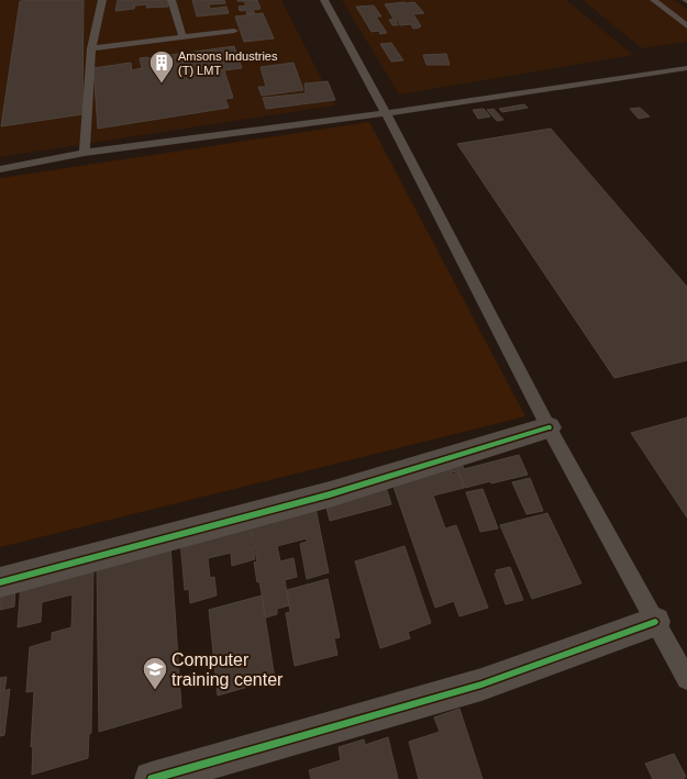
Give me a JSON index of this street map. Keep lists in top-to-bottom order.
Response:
{
  "places": {
    "building": ["Amsons Industries (T) LMT"],
    "school or university": ["Computer training center"]
  }
}
